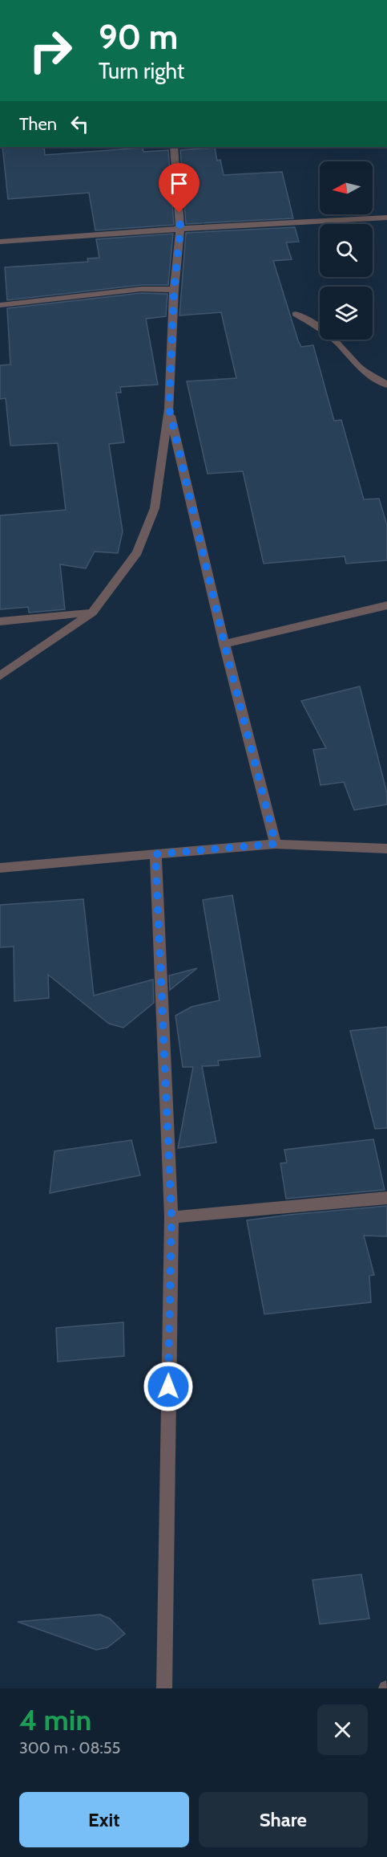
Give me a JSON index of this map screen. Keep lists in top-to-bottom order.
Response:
{
  "north": "left",
  "page": {
    "turn": ["90 m", "Turn right"],
    "then": "Then",
    "heading": ["4 min", "300 m · 08:55"],
    "buttons": ["Exit", "Share"]
  }
}
